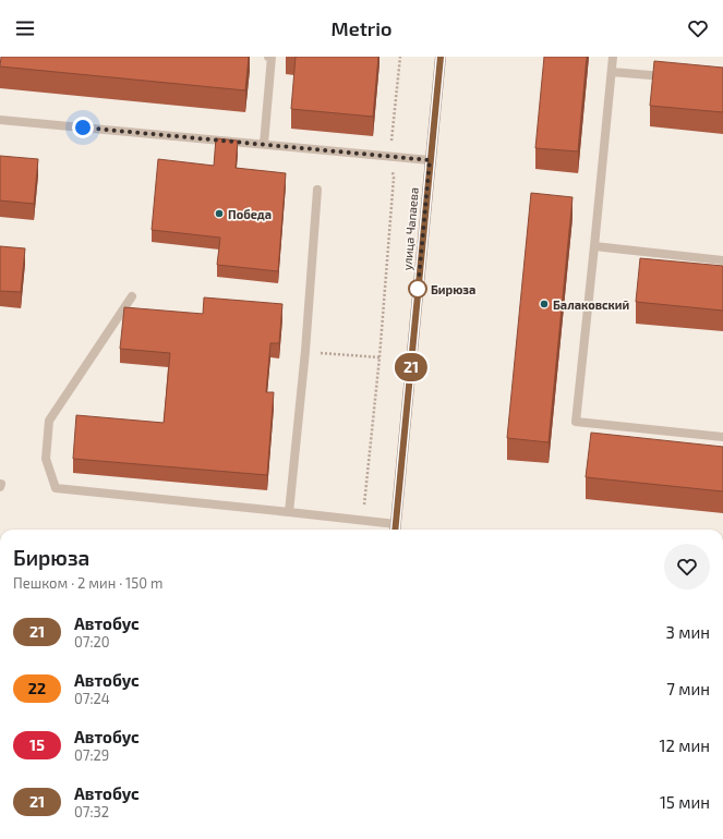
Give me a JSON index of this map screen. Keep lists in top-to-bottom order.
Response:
{
  "streets": {
    "main road": ["улица Чапаева"]
  },
  "places": ["Победа", "Бирюза", "Балаковский"],
  "lines": ["bus line 21"],
  "page": {
    "header": "Metrio",
    "on_map": "21",
    "heading": ["Бирюза", "Пешком · 2 мин · 150 m"],
    "list": [
      {
        "mark": "21",
        "name": "Автобус",
        "note": "07:20",
        "value": "3 мин"
      },
      {
        "mark": "22",
        "name": "Автобус",
        "note": "07:24",
        "value": "7 мин"
      },
      {
        "mark": "15",
        "name": "Автобус",
        "note": "07:29",
        "value": "12 мин"
      },
      {
        "mark": "21",
        "name": "Автобус",
        "note": "07:32",
        "value": "15 мин"
      }
    ]
  }
}
